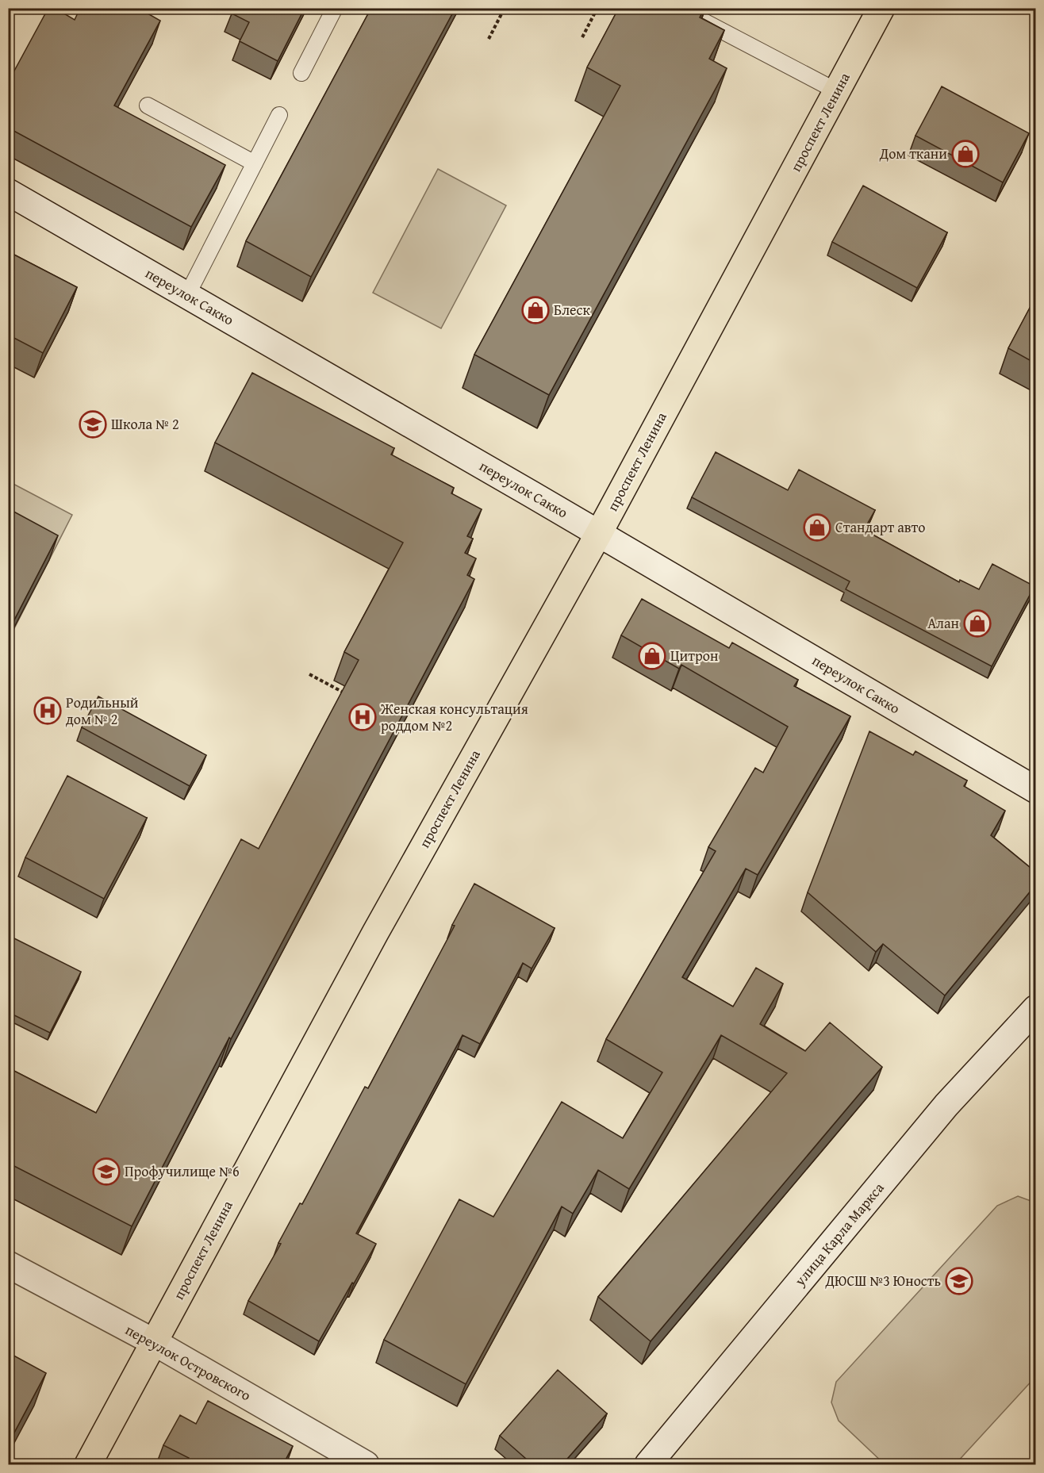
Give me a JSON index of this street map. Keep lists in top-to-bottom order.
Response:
{
  "streets": {
    "main road": ["проспект Ленина"],
    "street": ["переулок Сакко", "улица Карла Маркса", "переулок Островского"]
  },
  "crossings": [
    ["проспект Ленина", "переулок Сакко"],
    ["проспект Ленина", "переулок Островского"]
  ],
  "places": {
    "shop": [
      "Дом ткани",
      "Блеск",
      "Стандарт авто",
      "Алан",
      "Цитрон"
    ],
    "school or university": ["Школа № 2", "Профучилище №6", "ДЮСШ №3 Юность"],
    "hospital": ["Родильный дом № 2", "Женская консультация роддом №2"]
  }
}
